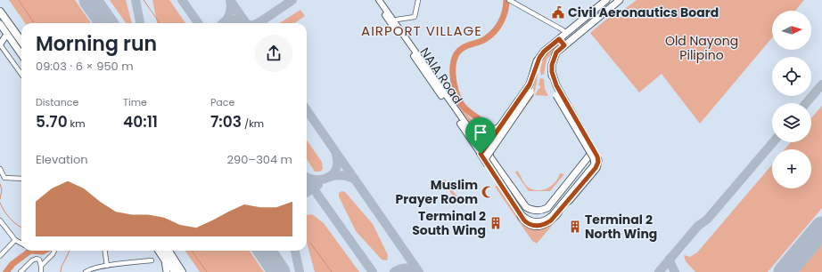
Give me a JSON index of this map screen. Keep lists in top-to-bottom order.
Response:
{
  "streets": {
    "main road": ["NAIA Road"]
  },
  "districts": ["AIRPORT VILLAGE"],
  "parks": ["Old Nayong Pilipino"],
  "places": {
    "public building": ["Civil Aeronautics Board"],
    "mosque": ["Muslim Prayer Room"],
    "building": ["Terminal 2 South Wing", "Terminal 2 North Wing"]
  },
  "north": "right",
  "page": {
    "map_buttons": "+",
    "heading": ["Morning run", "09:03 · 6 × 950 m"],
    "stats": [
      ["Distance", "5.70 km"],
      ["Time", "40:11"],
      ["Pace", "7:03 /km"]
    ],
    "chart": ["Elevation", "290–304 m"]
  }
}
